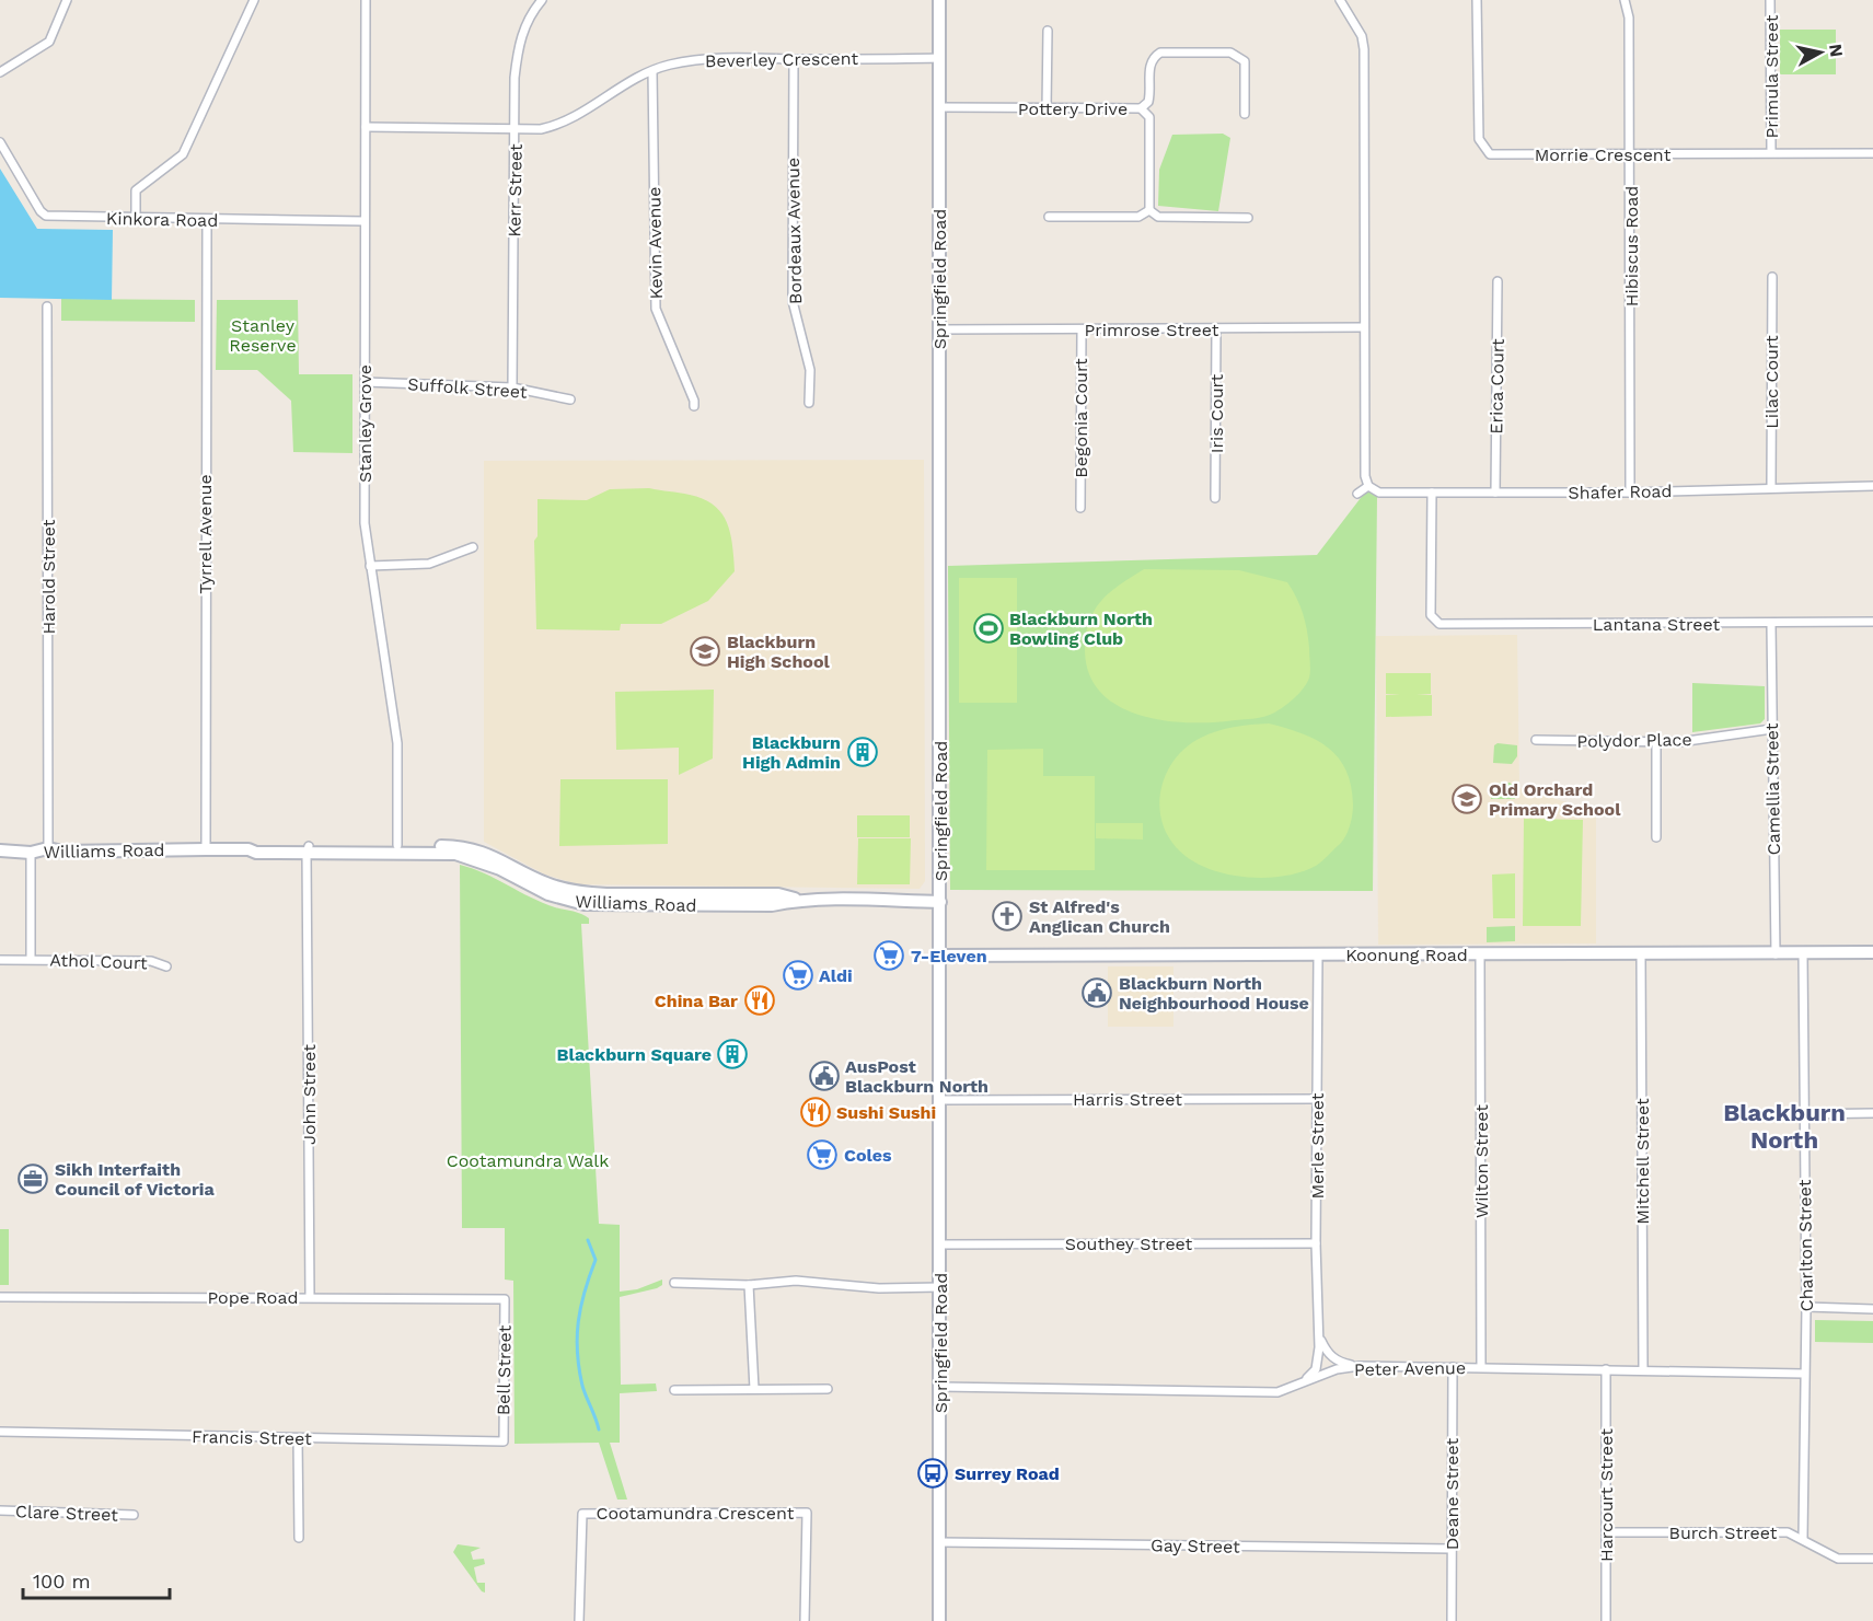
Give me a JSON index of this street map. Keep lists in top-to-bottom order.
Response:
{
  "streets": {
    "main road": ["Springfield Road", "Williams Road", "Koonung Road"],
    "street": [
      "Beverley Crescent",
      "Primula Street",
      "Pottery Drive",
      "Morrie Crescent",
      "Kerr Street",
      "Kinkora Road",
      "Bordeaux Avenue",
      "Kevin Avenue",
      "Hibiscus Road",
      "Primrose Street",
      "Lilac Court",
      "Erica Court",
      "Suffolk Street",
      "Iris Court",
      "Begonia Court",
      "Stanley Grove",
      "Shafer Road",
      "Tyrrell Avenue",
      "Harold Street",
      "Lantana Street",
      "Polydor Place",
      "Camellia Street",
      "Athol Court",
      "John Street",
      "Harris Street",
      "Merle Street",
      "Wilton Street",
      "Mitchell Street",
      "Southey Street",
      "Charlton Street",
      "Pope Road",
      "Peter Avenue",
      "Bell Street",
      "Francis Street",
      "Deane Street",
      "Harcourt Street",
      "Clare Street",
      "Cootamundra Crescent",
      "Burch Street",
      "Gay Street"
    ]
  },
  "crossings": [
    ["Beverley Crescent", "Kerr Street"],
    ["Beverley Crescent", "Bordeaux Avenue"],
    ["Beverley Crescent", "Kevin Avenue"],
    ["Beverley Crescent", "Springfield Road"],
    ["Beverley Crescent", "Stanley Grove"],
    ["Primula Street", "Morrie Crescent"],
    ["Pottery Drive", "Springfield Road"],
    ["Morrie Crescent", "Hibiscus Road"],
    ["Kerr Street", "Suffolk Street"],
    ["Kinkora Road", "Stanley Grove"],
    ["Kinkora Road", "Tyrrell Avenue"],
    ["Hibiscus Road", "Shafer Road"],
    ["Springfield Road", "Primrose Street"],
    ["Springfield Road", "Williams Road"],
    ["Springfield Road", "Koonung Road"],
    ["Springfield Road", "Harris Street"],
    ["Springfield Road", "Southey Street"],
    ["Springfield Road", "Peter Avenue"],
    ["Springfield Road", "Gay Street"],
    ["Primrose Street", "Iris Court"],
    ["Primrose Street", "Begonia Court"],
    ["Lilac Court", "Shafer Road"],
    ["Erica Court", "Shafer Road"],
    ["Suffolk Street", "Stanley Grove"],
    ["Stanley Grove", "Williams Road"],
    ["Shafer Road", "Lantana Street"],
    ["Tyrrell Avenue", "Williams Road"],
    ["Harold Street", "Williams Road"],
    ["Lantana Street", "Camellia Street"],
    ["Polydor Place", "Camellia Street"],
    ["Camellia Street", "Koonung Road"],
    ["Williams Road", "Athol Court"],
    ["Williams Road", "John Street"],
    ["Koonung Road", "Merle Street"],
    ["Koonung Road", "Wilton Street"],
    ["Koonung Road", "Mitchell Street"],
    ["Koonung Road", "Charlton Street"],
    ["John Street", "Pope Road"],
    ["Harris Street", "Merle Street"],
    ["Merle Street", "Southey Street"],
    ["Merle Street", "Peter Avenue"],
    ["Wilton Street", "Peter Avenue"],
    ["Mitchell Street", "Peter Avenue"],
    ["Charlton Street", "Peter Avenue"],
    ["Charlton Street", "Burch Street"],
    ["Pope Road", "Bell Street"],
    ["Peter Avenue", "Deane Street"],
    ["Peter Avenue", "Harcourt Street"],
    ["Bell Street", "Francis Street"],
    ["Deane Street", "Gay Street"],
    ["Harcourt Street", "Burch Street"]
  ],
  "districts": ["Blackburn North"],
  "parks": ["Stanley Reserve", "Cootamundra Walk"],
  "places": {
    "sports": ["Blackburn North Bowling Club"],
    "school or university": ["Blackburn High School", "Old Orchard Primary School"],
    "building": ["Blackburn High Admin", "Blackburn Square"],
    "church": ["St Alfred's Anglican Church"],
    "supermarket": ["7-Eleven", "Aldi", "Coles"],
    "public building": ["Blackburn North Neighbourhood House", "AusPost Blackburn North"],
    "restaurant": ["China Bar", "Sushi Sushi"],
    "office": ["Sikh Interfaith Council of Victoria"],
    "bus stop": ["Surrey Road"]
  },
  "scale_bar": "100 m",
  "north": "right"
}
